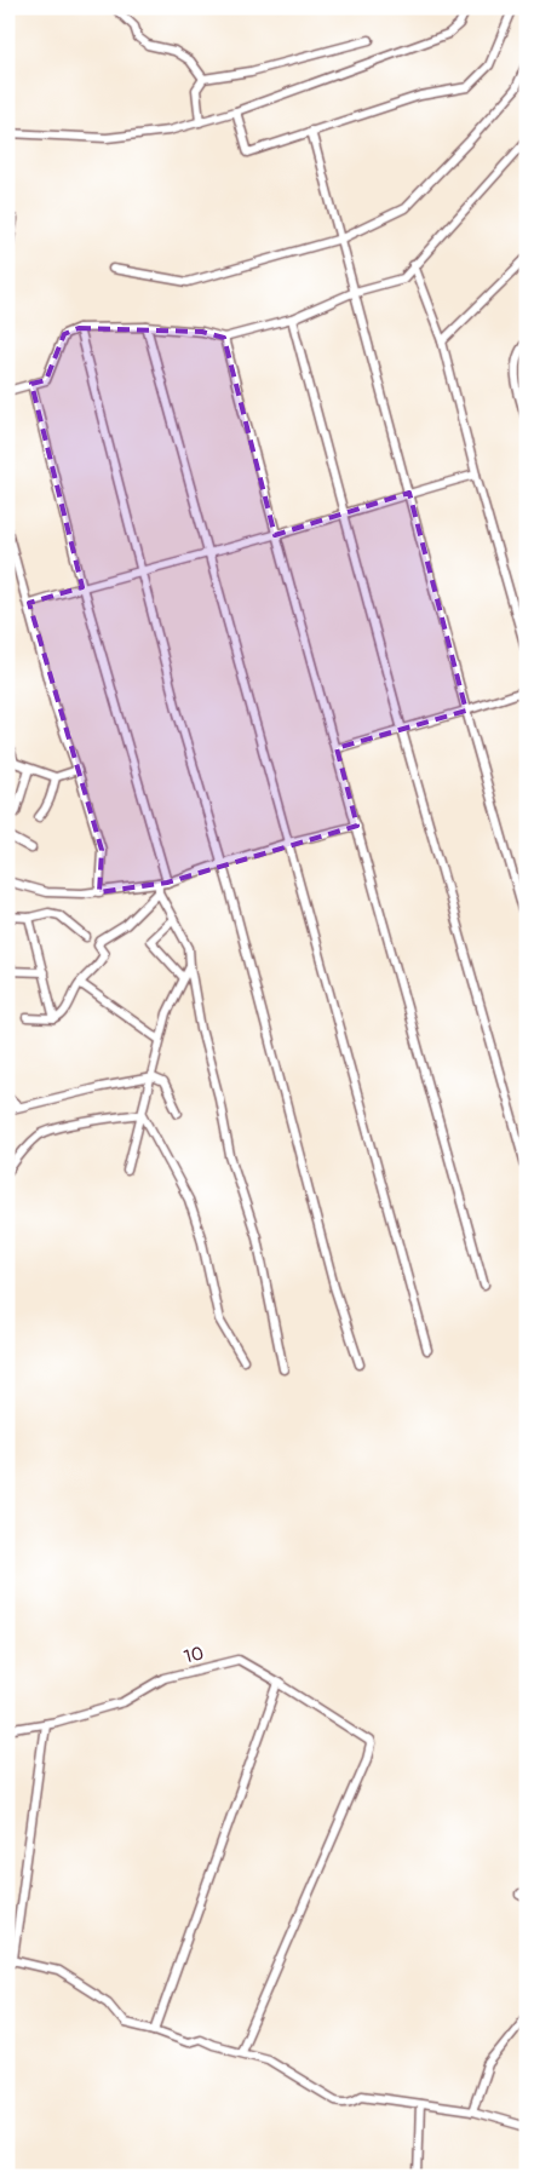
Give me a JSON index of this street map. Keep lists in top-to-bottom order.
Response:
{
  "streets": {
    "street": ["10"]
  }
}
